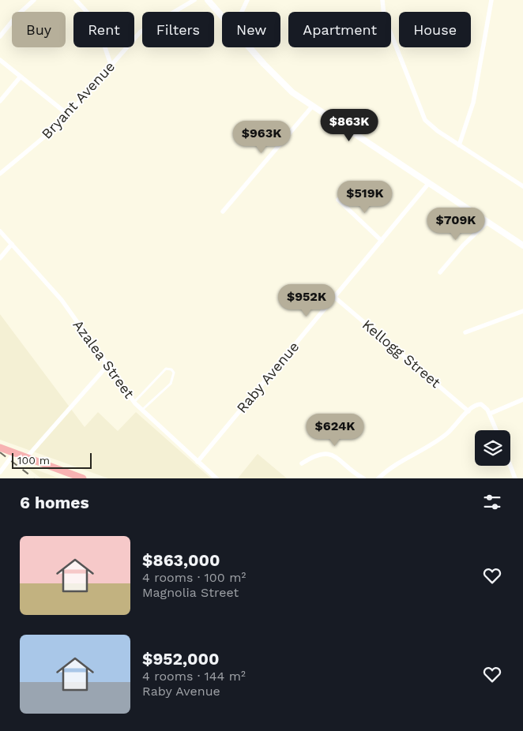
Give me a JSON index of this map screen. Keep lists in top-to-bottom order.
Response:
{
  "streets": {
    "street": [
      "Bryant Avenue",
      "Kellogg Street",
      "Azalea Street",
      "Raby Avenue"
    ]
  },
  "crossings": [
    ["Kellogg Street", "Raby Avenue"],
    ["Azalea Street", "Raby Avenue"]
  ],
  "scale_bar": "100 m",
  "page": {
    "chip": [
      "Buy",
      "Rent",
      "Filters",
      "New",
      "Apartment",
      "House"
    ],
    "price": [
      "$863K",
      "$963K",
      "$519K",
      "$709K",
      "$952K",
      "$624K"
    ],
    "scale": "100 m",
    "heading": "6 homes",
    "list": [
      {
        "name": "$863,000",
        "note": "4 rooms · 100 m² · Magnolia Street"
      },
      {
        "name": "$952,000",
        "note": "4 rooms · 144 m² · Raby Avenue"
      }
    ]
  }
}
